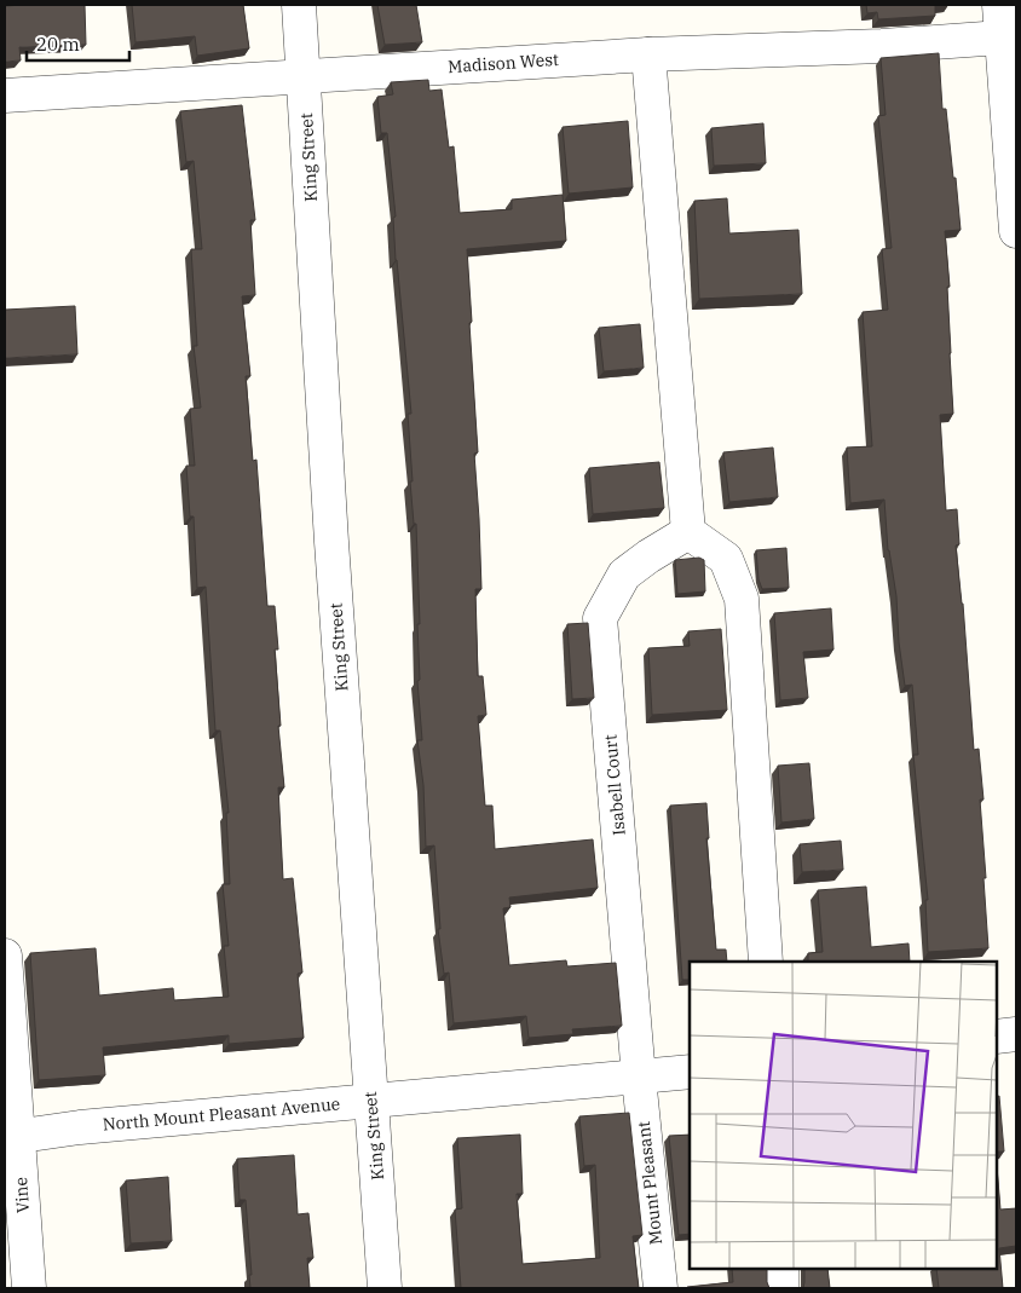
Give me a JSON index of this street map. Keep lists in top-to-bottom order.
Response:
{
  "streets": {
    "street": [
      "Madison West",
      "King Street",
      "Isabell Court",
      "North Mount Pleasant Avenue",
      "Mount Pleasant",
      "Vine"
    ]
  },
  "crossings": [
    ["Madison West", "King Street"],
    ["King Street", "North Mount Pleasant Avenue"],
    ["Isabell Court", "North Mount Pleasant Avenue"],
    ["Isabell Court", "Mount Pleasant"],
    ["North Mount Pleasant Avenue", "Mount Pleasant"],
    ["North Mount Pleasant Avenue", "Vine"]
  ],
  "scale_bar": "20 m"
}
